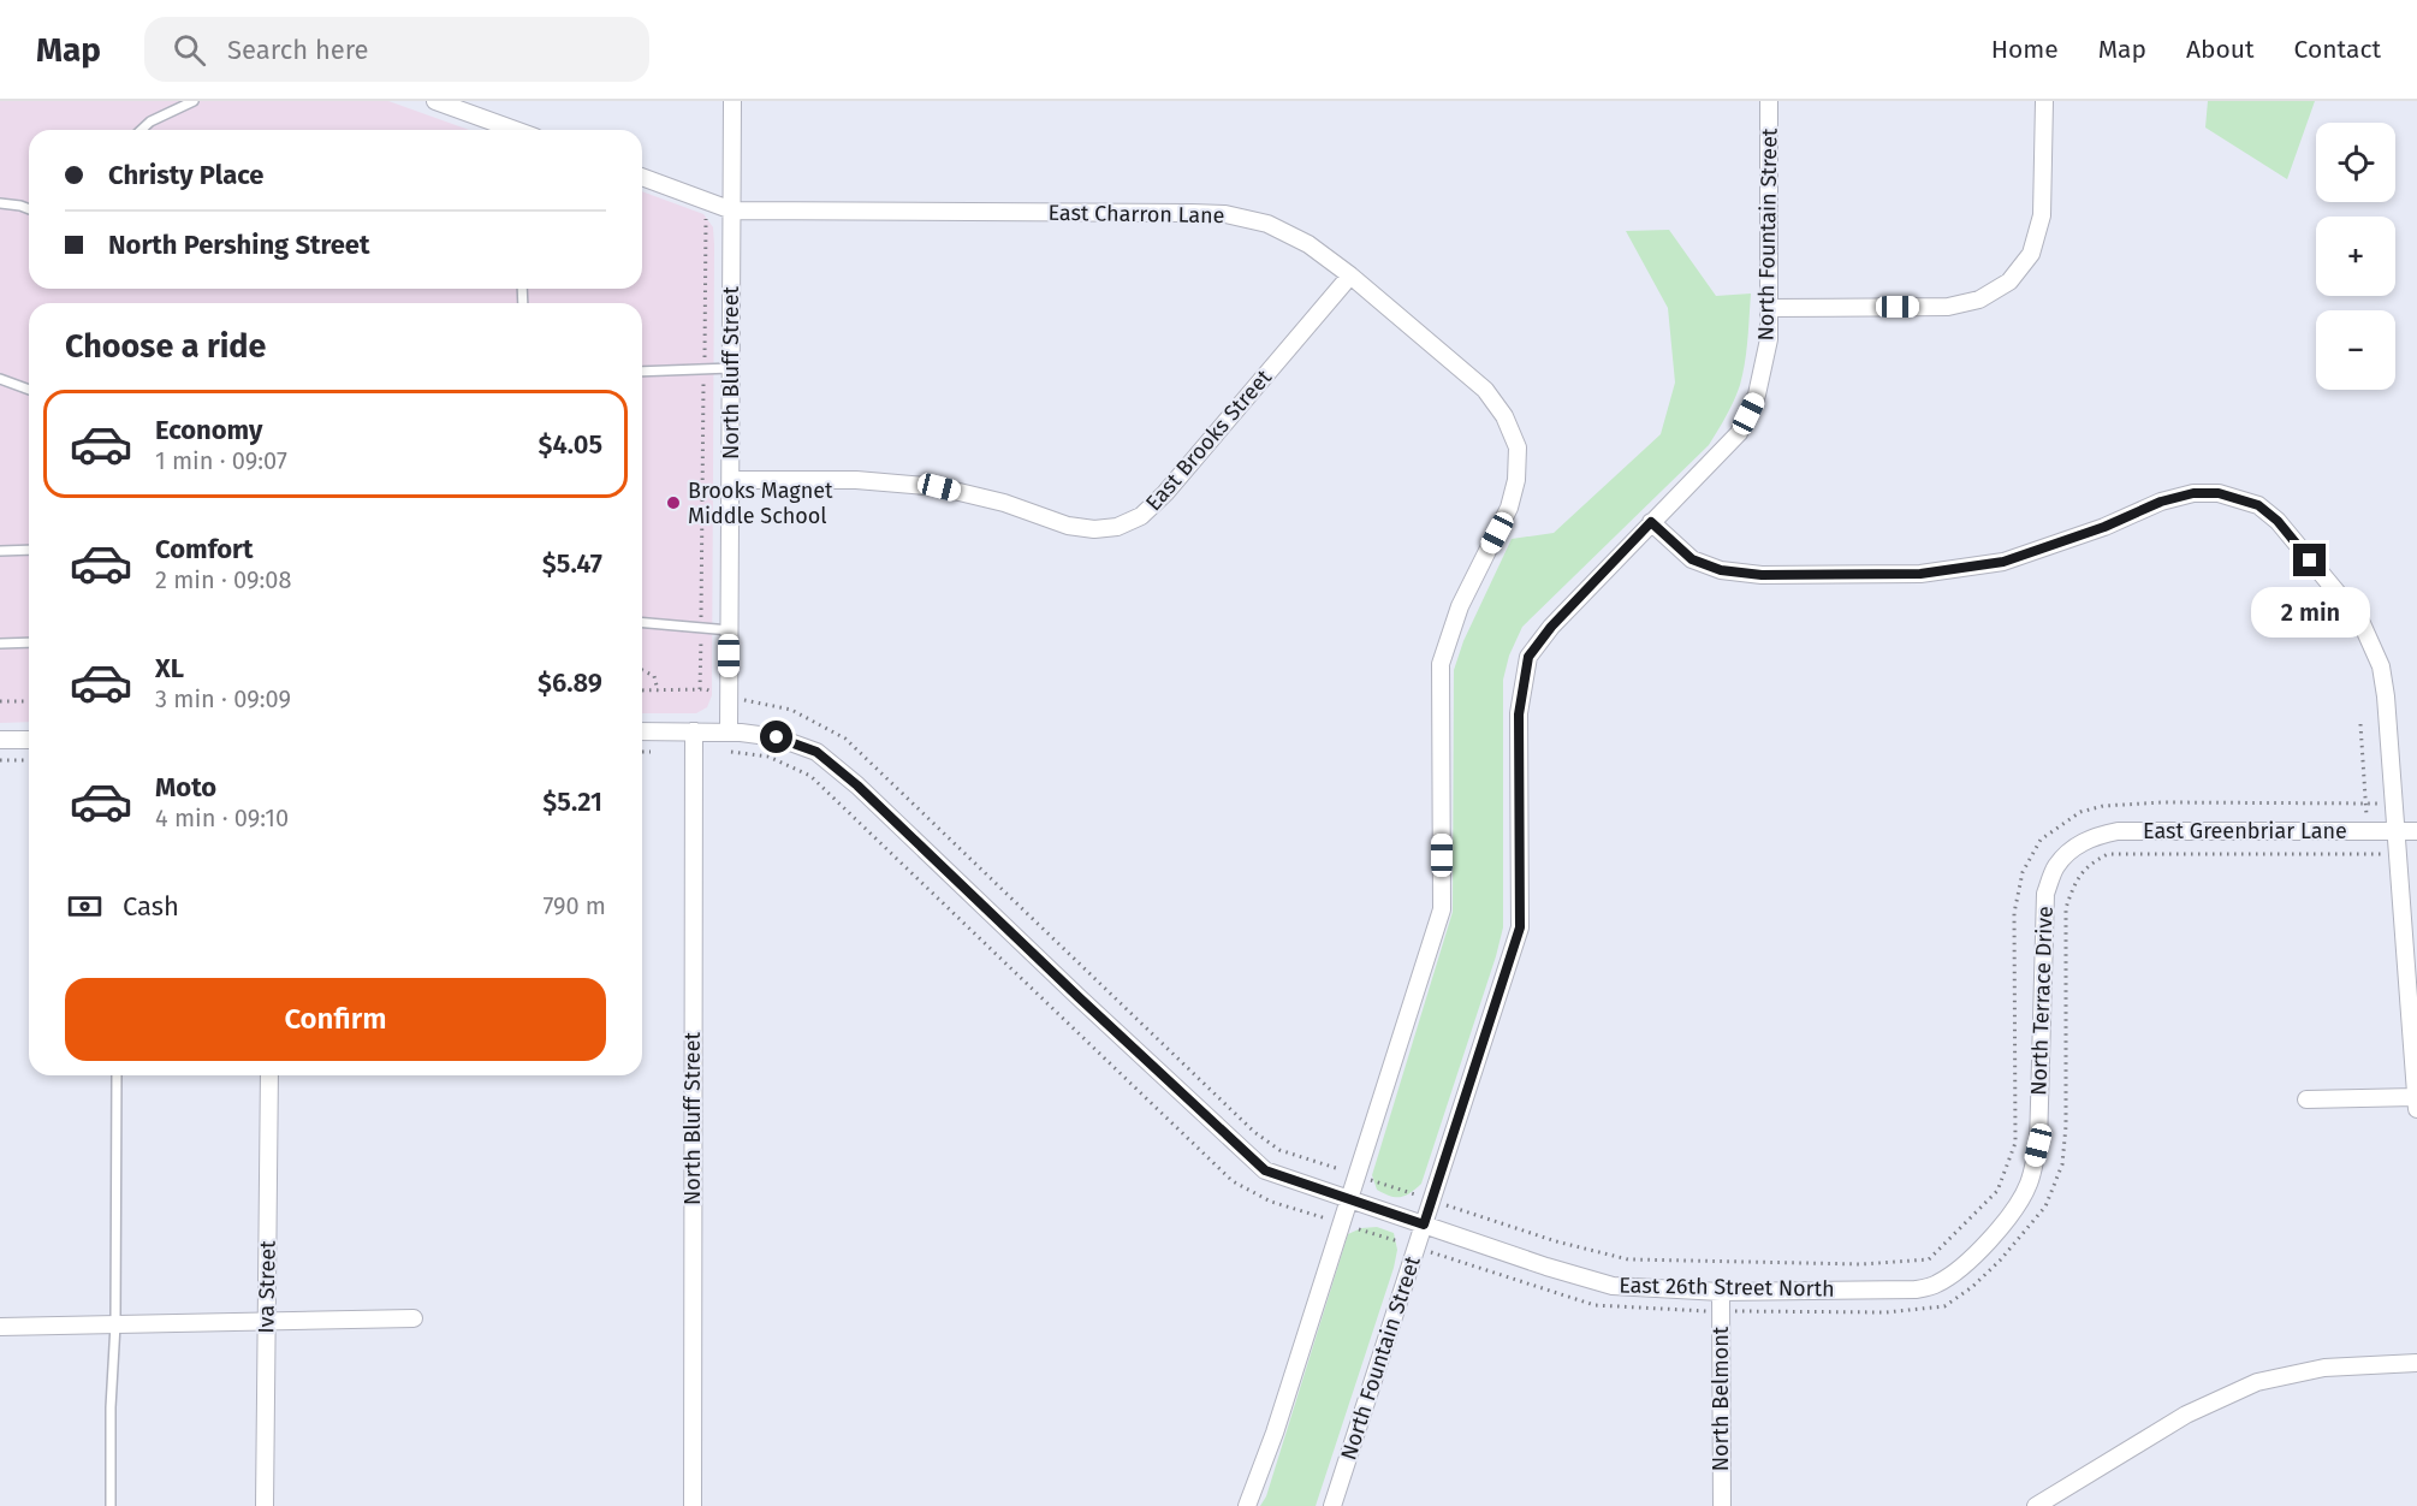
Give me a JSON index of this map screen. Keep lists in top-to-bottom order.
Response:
{
  "streets": {
    "street": [
      "East Charron Lane",
      "North Fountain Street",
      "North Bluff Street",
      "East Brooks Street",
      "East Greenbriar Lane",
      "North Terrace Drive",
      "Iva Street",
      "East 26th Street North",
      "North Belmont"
    ]
  },
  "crossings": [
    ["East Charron Lane", "North Bluff Street"],
    ["East Charron Lane", "East Brooks Street"],
    ["North Fountain Street", "East 26th Street North"],
    ["North Bluff Street", "East Brooks Street"],
    ["North Bluff Street", "East 26th Street North"],
    ["East Greenbriar Lane", "North Terrace Drive"],
    ["North Terrace Drive", "East 26th Street North"],
    ["East 26th Street North", "North Belmont"]
  ],
  "places": ["Brooks Magnet Middle School"],
  "page": {
    "header": "Map",
    "search": "Search here",
    "nav": [
      "Home",
      "Map",
      "About",
      "Contact"
    ],
    "map_buttons": ["+", "−"],
    "banner": ["Christy Place", "North Pershing Street"],
    "heading": "Choose a ride",
    "list": [
      {
        "name": "Economy",
        "note": "1 min · 09:07",
        "value": "$4.05"
      },
      {
        "name": "Comfort",
        "note": "2 min · 09:08",
        "value": "$5.47"
      },
      {
        "name": "XL",
        "note": "3 min · 09:09",
        "value": "$6.89"
      },
      {
        "name": "Moto",
        "note": "4 min · 09:10",
        "value": "$5.21"
      }
    ],
    "bubble": "2 min",
    "pay": ["Cash", "790 m"],
    "buttons": "Confirm"
  }
}
